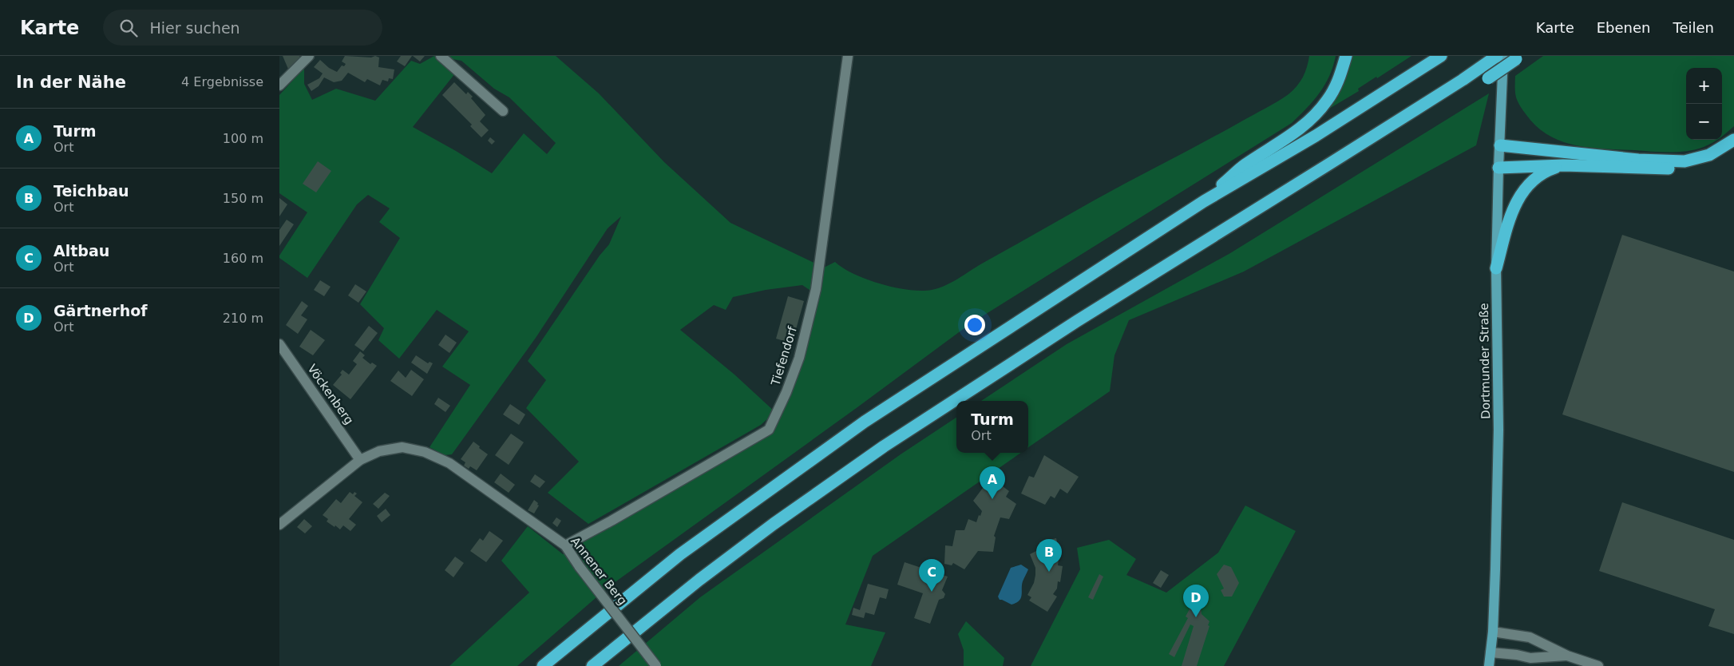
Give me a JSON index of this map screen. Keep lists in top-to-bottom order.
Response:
{
  "streets": {
    "main road": ["Dortmunder Straße"],
    "street": ["Tiefendorf", "Vöckenberg", "Annener Berg"]
  },
  "crossings": [
    ["Tiefendorf", "Annener Berg"],
    ["Vöckenberg", "Annener Berg"]
  ],
  "page": {
    "header": "Karte",
    "search": "Hier suchen",
    "nav": ["Karte", "Ebenen", "Teilen"],
    "heading": ["In der Nähe", "4 Ergebnisse"],
    "map_buttons": ["+", "−"],
    "list": [
      {
        "mark": "A",
        "name": "Turm",
        "note": "Ort",
        "value": "100 m"
      },
      {
        "mark": "B",
        "name": "Teichbau",
        "note": "Ort",
        "value": "150 m"
      },
      {
        "mark": "C",
        "name": "Altbau",
        "note": "Ort",
        "value": "160 m"
      },
      {
        "mark": "D",
        "name": "Gärtnerhof",
        "note": "Ort",
        "value": "210 m"
      }
    ],
    "popup": ["Turm", "Ort"],
    "pins": [
      "A",
      "B",
      "C",
      "D"
    ]
  }
}
